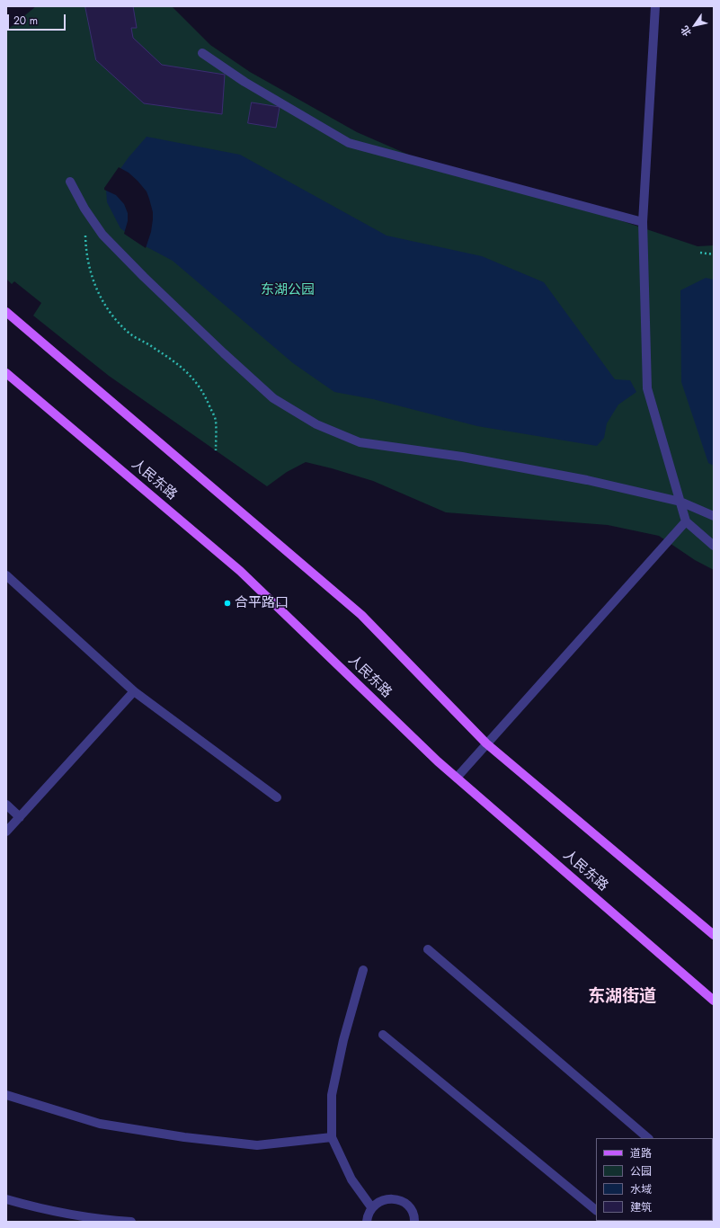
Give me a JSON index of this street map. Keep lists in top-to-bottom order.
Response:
{
  "streets": {
    "main road": ["人民东路"]
  },
  "districts": ["东湖街道"],
  "parks": ["东湖公园"],
  "places": ["合平路口"],
  "legend": [
    "道路",
    "公园",
    "水域",
    "建筑"
  ],
  "scale_bar": "20 m",
  "north": "bottom left"
}
